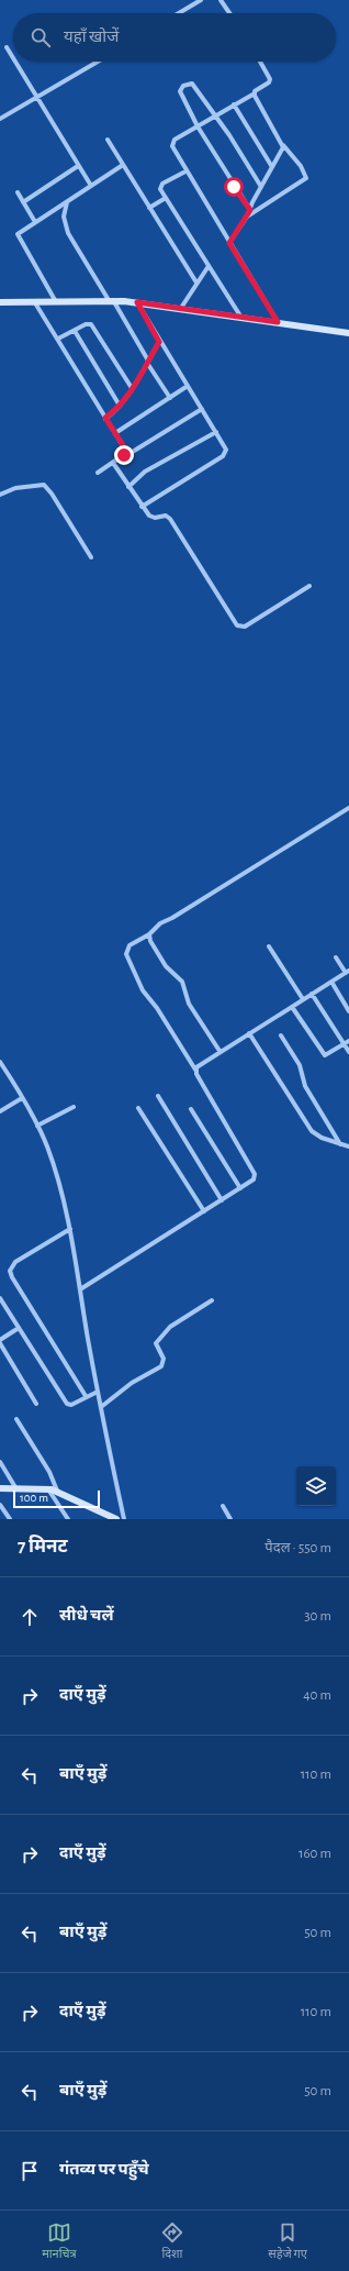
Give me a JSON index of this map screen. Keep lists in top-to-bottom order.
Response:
{
  "scale_bar": "100 m",
  "page": {
    "search": "यहाँ खोजें",
    "scale": "100 m",
    "heading": ["7 मिनट", "पैदल · 550 m"],
    "list": [
      ["सीधे चलें", "30 m"],
      ["दाएँ मुड़ें", "40 m"],
      ["बाएँ मुड़ें", "110 m"],
      ["दाएँ मुड़ें", "160 m"],
      ["बाएँ मुड़ें", "50 m"],
      ["दाएँ मुड़ें", "110 m"],
      ["बाएँ मुड़ें", "50 m"],
      "गंतव्य पर पहुँचे"
    ],
    "nav": ["मानचित्र", "दिशा", "सहेजे गए"]
  }
}
